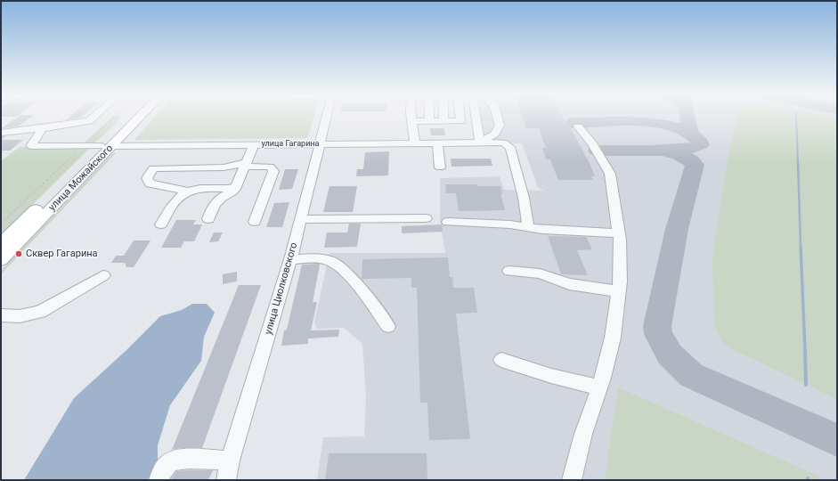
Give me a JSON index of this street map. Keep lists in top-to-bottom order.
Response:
{
  "streets": {
    "main road": ["улица Можайского"],
    "street": ["улица Гагарина", "улица Циолковского"]
  },
  "crossings": [
    ["улица Гагарина", "улица Можайского"],
    ["улица Гагарина", "улица Циолковского"]
  ],
  "places": ["Сквер Гагарина"]
}
